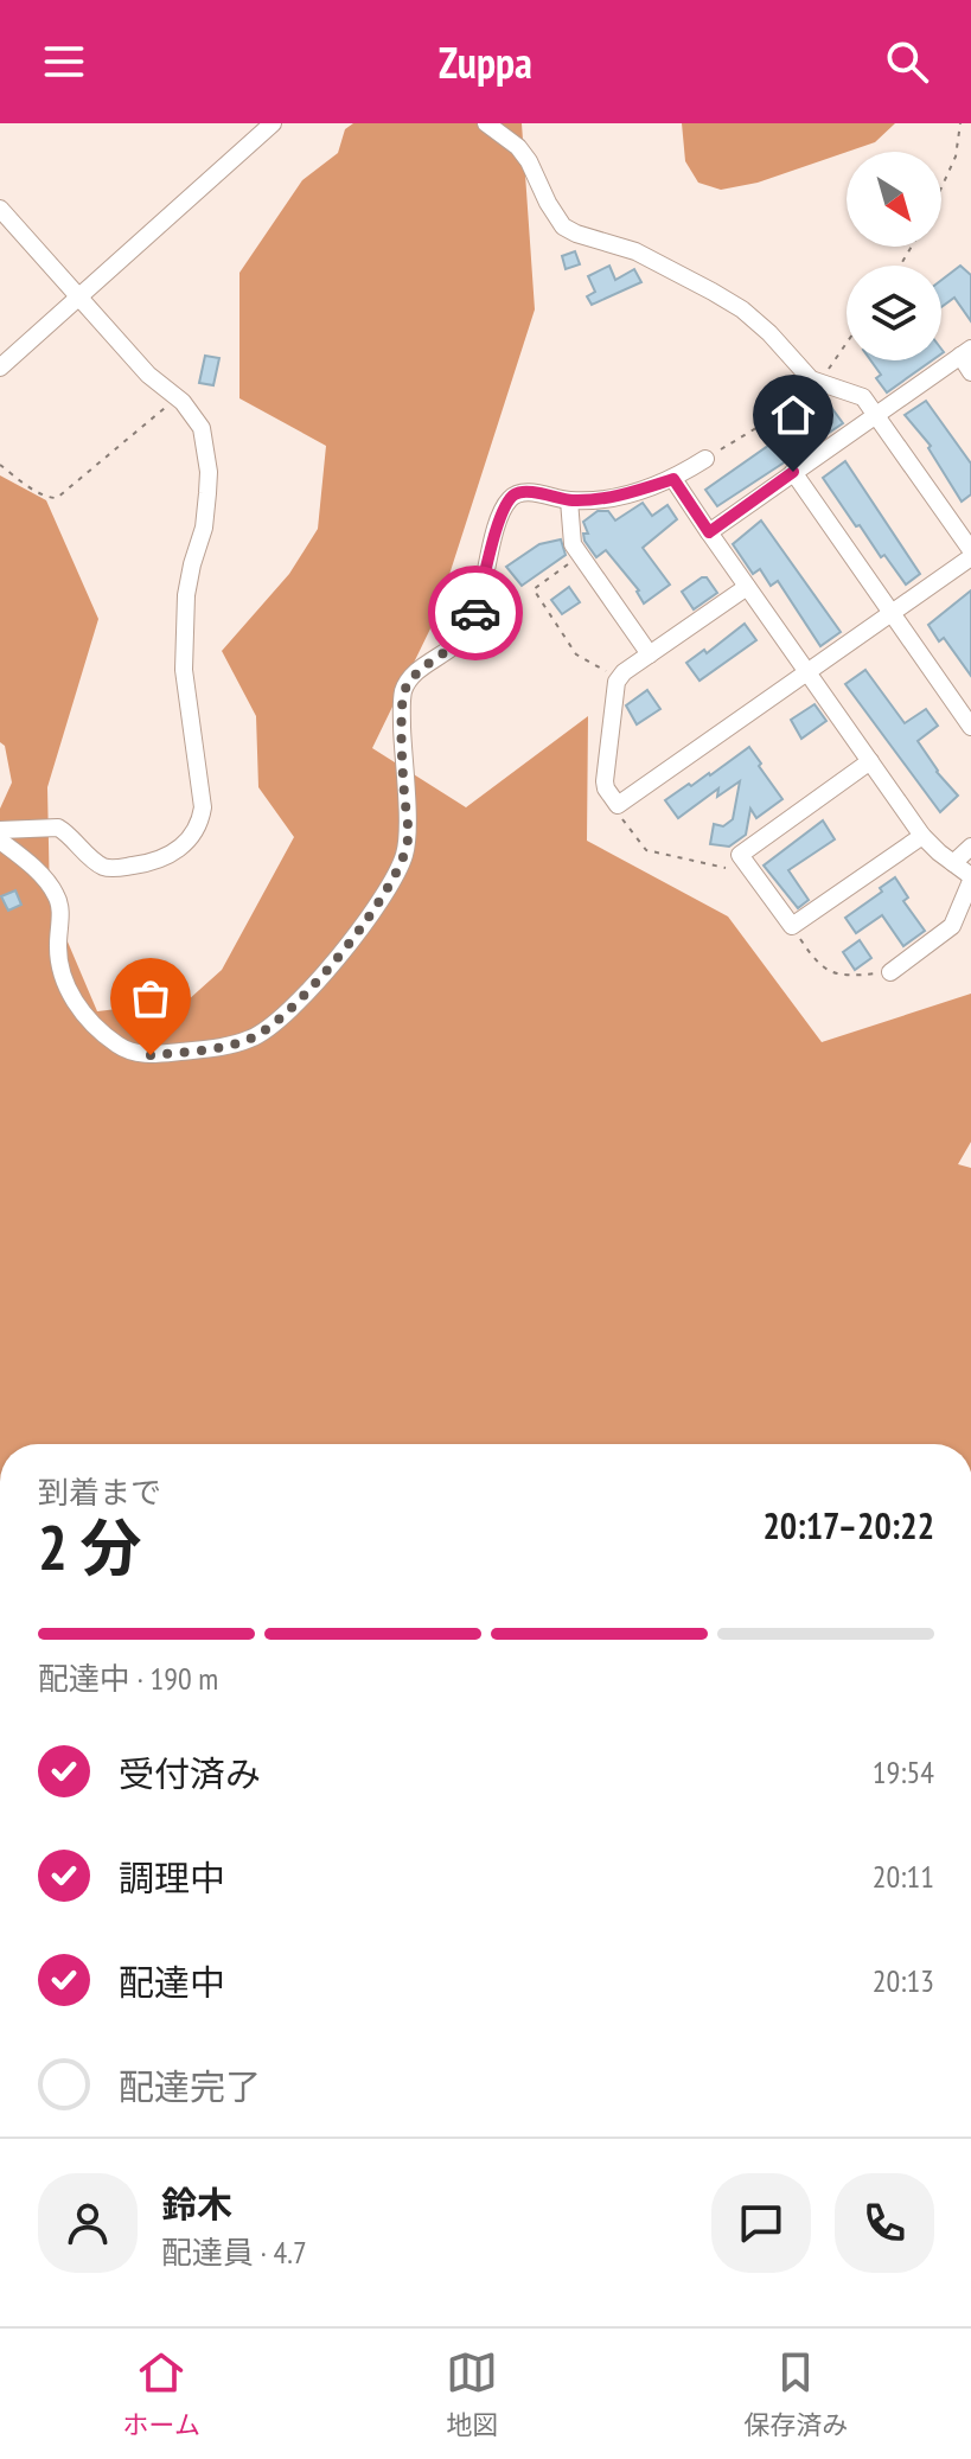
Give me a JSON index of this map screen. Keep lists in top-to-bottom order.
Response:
{
  "north": "bottom right",
  "page": {
    "header": "Zuppa",
    "heading": ["2 分", "到着まで", "20:17–20:22"],
    "panel": ["鈴木", "配達員 · 4.7"],
    "bar": "配達中 · 190 m",
    "list": [
      ["受付済み", "19:54"],
      ["調理中", "20:11"],
      ["配達中", "20:13"],
      "配達完了"
    ],
    "tabs": ["ホーム", "地図", "保存済み"]
  }
}
